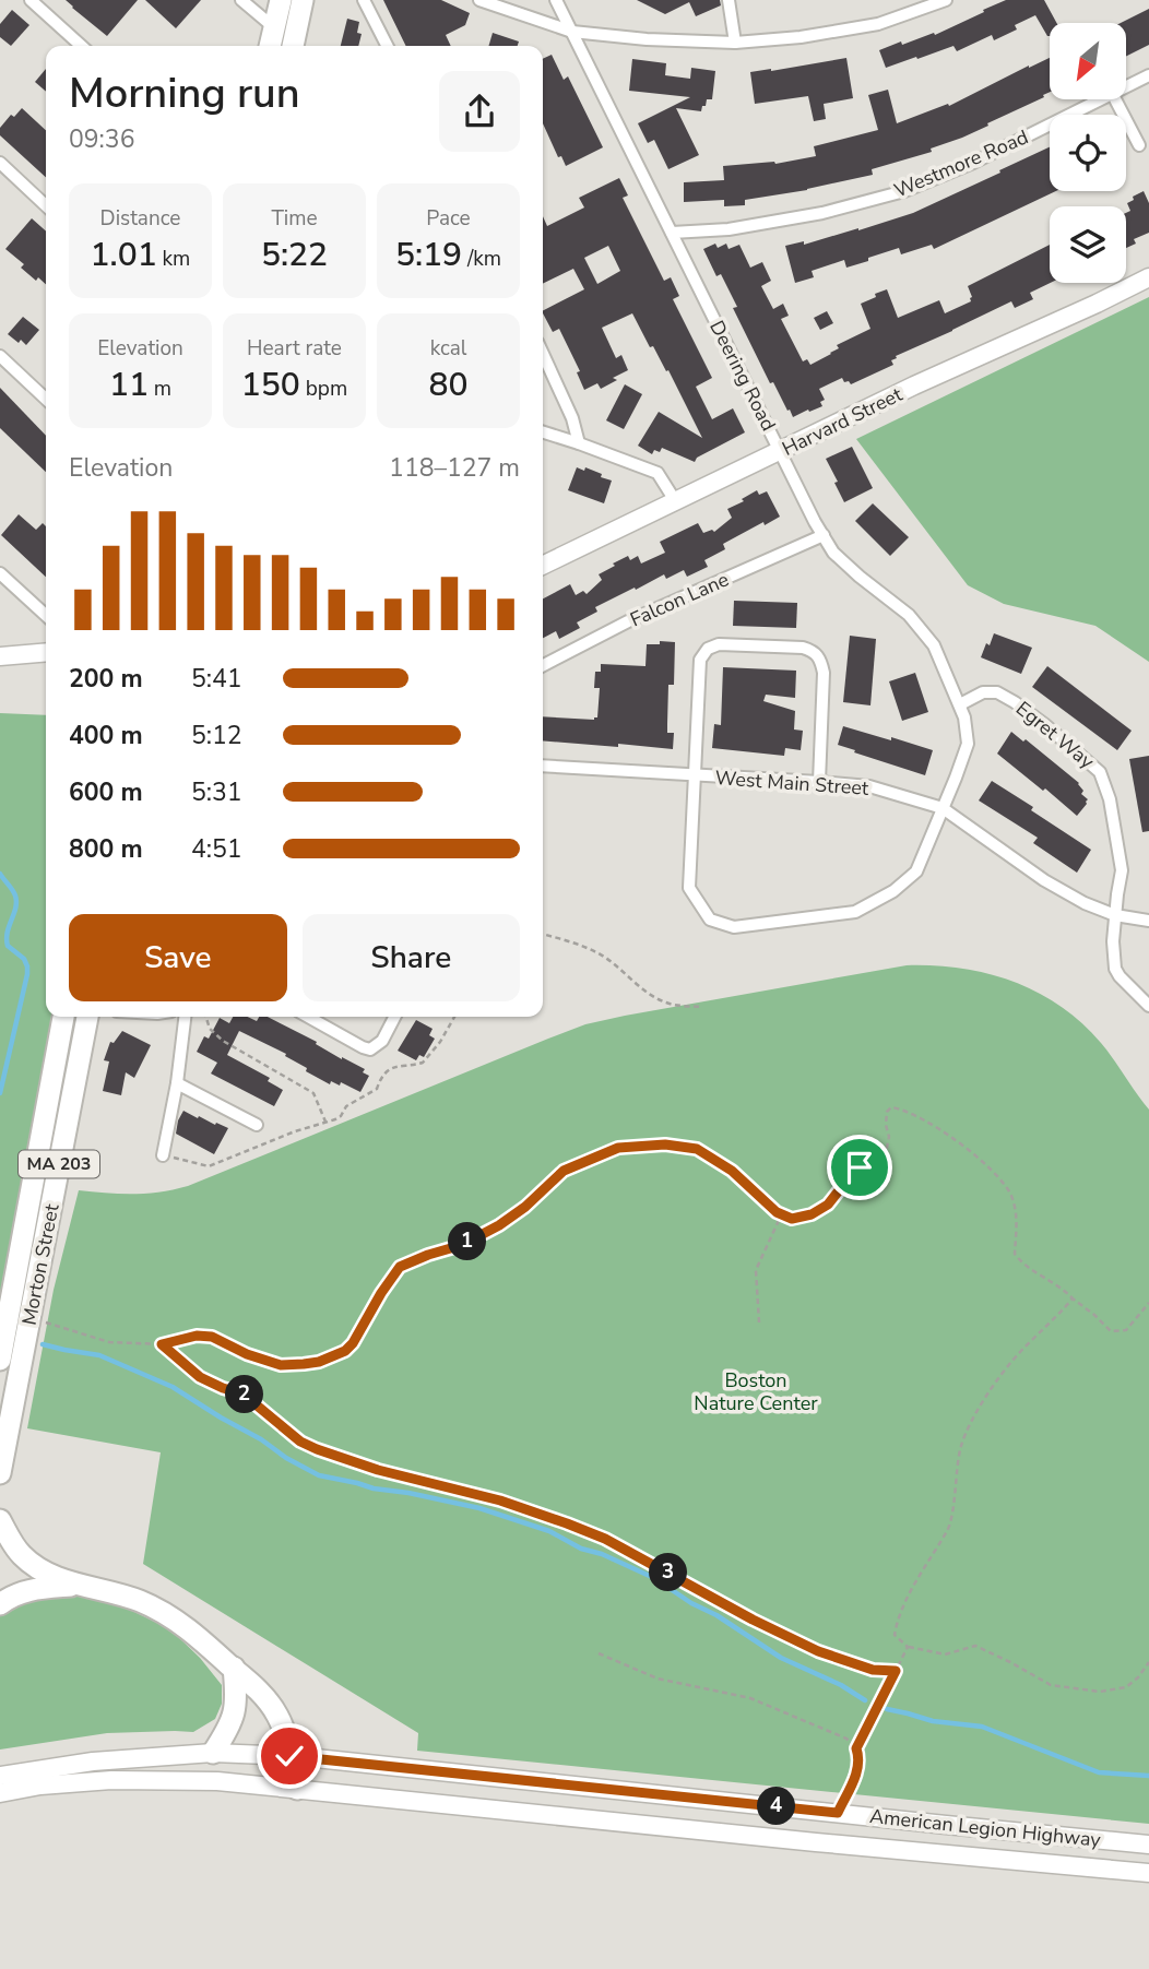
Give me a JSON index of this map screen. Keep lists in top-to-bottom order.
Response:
{
  "streets": {
    "highway": ["MA 203", "Morton Street"],
    "main road": ["Harvard Street", "American Legion Highway"],
    "street": [
      "Westmore Road",
      "Deering Road",
      "Falcon Lane",
      "Egret Way",
      "West Main Street"
    ]
  },
  "crossings": [
    ["Westmore Road", "Deering Road"],
    ["Deering Road", "Harvard Street"],
    ["Deering Road", "Falcon Lane"],
    ["Deering Road", "Egret Way"],
    ["Deering Road", "West Main Street"],
    ["Egret Way", "West Main Street"]
  ],
  "parks": ["Boston Nature Center"],
  "north": "bottom left",
  "page": {
    "heading": ["Morning run", "09:36"],
    "stats": [
      ["Distance", "1.01 km"],
      ["Time", "5:22"],
      ["Pace", "5:19 /km"],
      ["Elevation", "11 m"],
      ["Heart rate", "150 bpm"],
      ["kcal", "80"]
    ],
    "chart": ["Elevation", "118–127 m"],
    "list": [
      {
        "name": "200 m",
        "note": "5:41"
      },
      {
        "name": "400 m",
        "note": "5:12"
      },
      {
        "name": "600 m",
        "note": "5:31"
      },
      {
        "name": "800 m",
        "note": "4:51"
      }
    ],
    "buttons": ["Save", "Share"],
    "pins": [
      "1",
      "2",
      "3",
      "4"
    ]
  }
}
